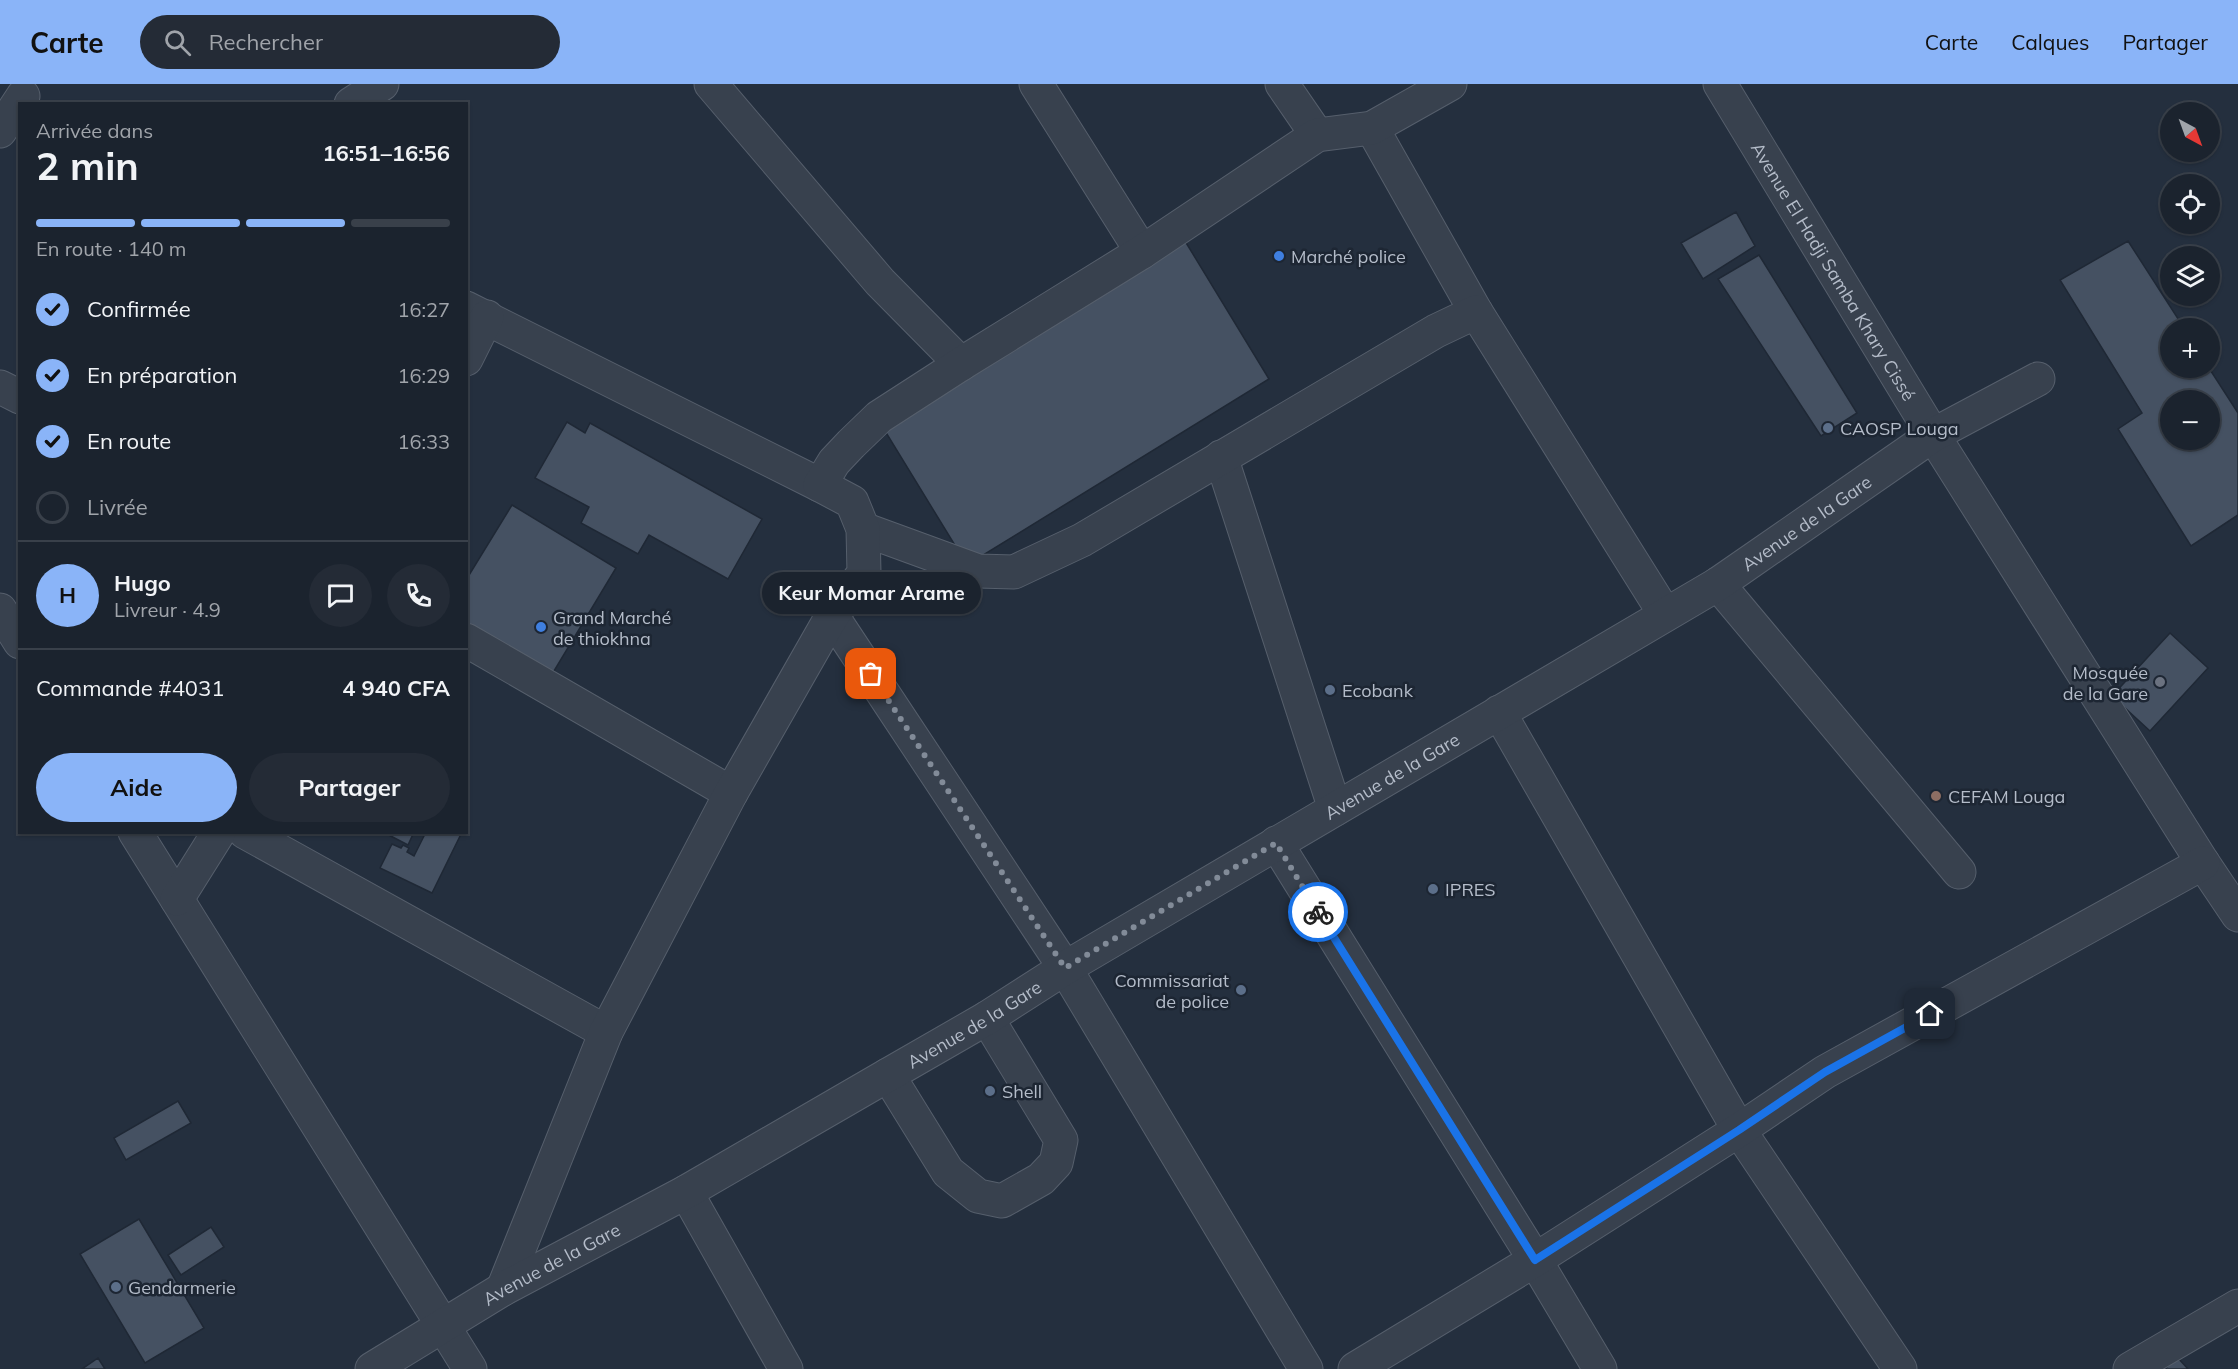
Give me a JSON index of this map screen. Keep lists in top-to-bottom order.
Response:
{
  "streets": {
    "street": ["Avenue El Hadji Samba Khary Cissé", "Avenue de la Gare"]
  },
  "crossings": [
    ["Avenue El Hadji Samba Khary Cissé", "Avenue de la Gare"]
  ],
  "places": [
    "Marché police",
    "CAOSP Louga",
    "Grand Marché de thiokhna",
    "Keur Momar Arame",
    "Mosquée de la Gare",
    "Ecobank",
    "CEFAM Louga",
    "IPRES",
    "Commissariat de police",
    "Shell",
    "Gendarmerie"
  ],
  "north": "bottom right",
  "page": {
    "header": "Carte",
    "search": "Rechercher",
    "nav": ["Carte", "Calques", "Partager"],
    "map_buttons": ["+", "−"],
    "heading": ["2 min", "Arrivée dans", "16:51–16:56"],
    "panel": [
      "Hugo",
      "Livreur · 4.9",
      "Commande #4031",
      "4 940 CFA"
    ],
    "bar": "En route · 140 m",
    "list": [
      ["Confirmée", "16:27"],
      ["En préparation", "16:29"],
      ["En route", "16:33"],
      "Livrée"
    ],
    "round": "H",
    "bubble": "Keur Momar Arame",
    "buttons": ["Aide", "Partager"]
  }
}
